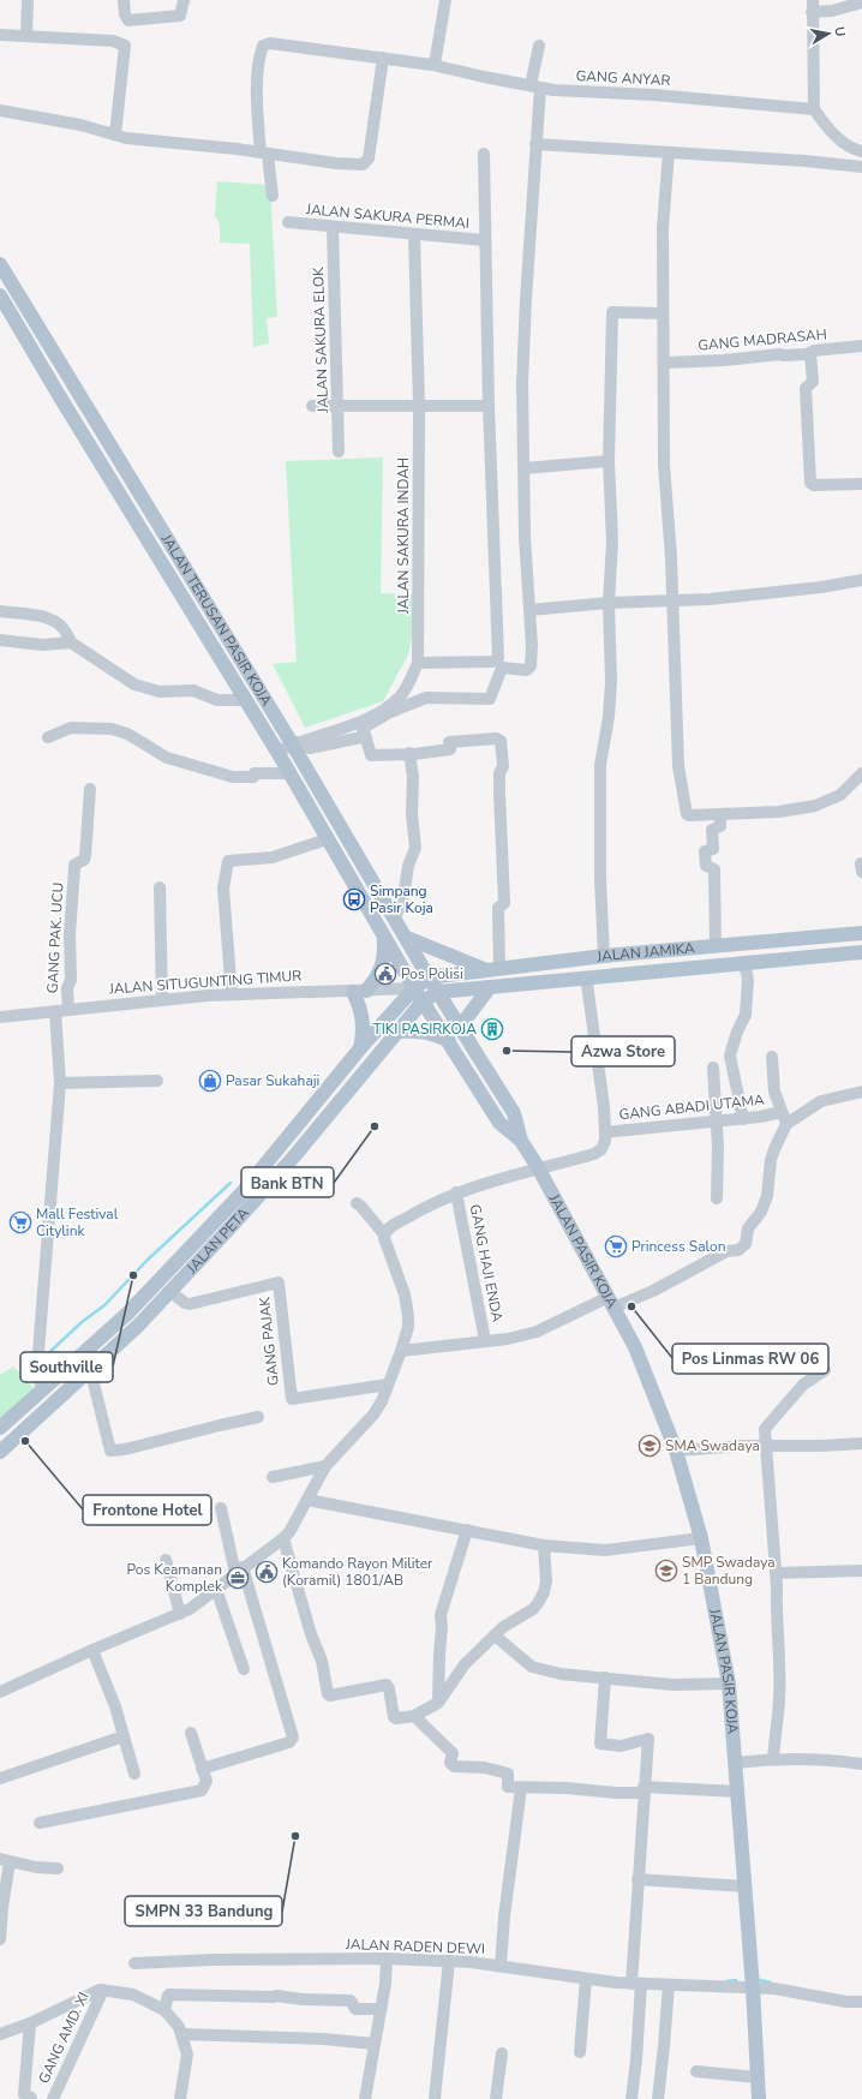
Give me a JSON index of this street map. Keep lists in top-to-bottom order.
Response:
{
  "streets": {
    "main road": [
      "JALAN TERUSAN PASIR KOJA",
      "JALAN JAMIKA",
      "JALAN PETA",
      "JALAN PASIR KOJA"
    ],
    "street": [
      "GANG ANYAR",
      "JALAN SAKURA PERMAI",
      "JALAN SAKURA ELOK",
      "GANG MADRASAH",
      "JALAN SAKURA INDAH",
      "GANG PAK. UCU",
      "JALAN SITUGUNTING TIMUR",
      "GANG ABADI UTAMA",
      "GANG HAJI ENDA",
      "GANG PAJAK",
      "JALAN RADEN DEWI",
      "GANG AMD. XI"
    ]
  },
  "crossings": [
    ["JALAN SAKURA PERMAI", "JALAN SAKURA ELOK"],
    ["JALAN SAKURA PERMAI", "JALAN SAKURA INDAH"],
    ["JALAN SAKURA INDAH", "JALAN TERUSAN PASIR KOJA"],
    ["JALAN TERUSAN PASIR KOJA", "JALAN JAMIKA"],
    ["JALAN TERUSAN PASIR KOJA", "JALAN SITUGUNTING TIMUR"],
    ["JALAN TERUSAN PASIR KOJA", "JALAN PETA"],
    ["JALAN TERUSAN PASIR KOJA", "JALAN PASIR KOJA"],
    ["GANG PAK. UCU", "JALAN SITUGUNTING TIMUR"],
    ["JALAN JAMIKA", "JALAN PETA"],
    ["JALAN JAMIKA", "JALAN PASIR KOJA"],
    ["JALAN SITUGUNTING TIMUR", "JALAN PETA"],
    ["JALAN SITUGUNTING TIMUR", "JALAN PASIR KOJA"],
    ["JALAN PETA", "JALAN PASIR KOJA"],
    ["JALAN PETA", "GANG PAJAK"],
    ["JALAN PASIR KOJA", "JALAN RADEN DEWI"]
  ],
  "places": {
    "bus stop": ["Simpang Pasir Koja"],
    "public building": ["Pos Polisi", "Komando Rayon Militer (Koramil) 1801/AB"],
    "building": ["TIKI PASIRKOJA"],
    "other": [
      "Azwa Store",
      "Bank BTN",
      "Southville",
      "Pos Linmas RW 06",
      "Frontone Hotel",
      "SMPN 33 Bandung"
    ],
    "shop": ["Pasar Sukahaji"],
    "supermarket": ["Mall Festival Citylink", "Princess Salon"],
    "school or university": ["SMA Swadaya", "SMP Swadaya 1 Bandung"],
    "office": ["Pos Keamanan Komplek"]
  },
  "north": "right"
}
